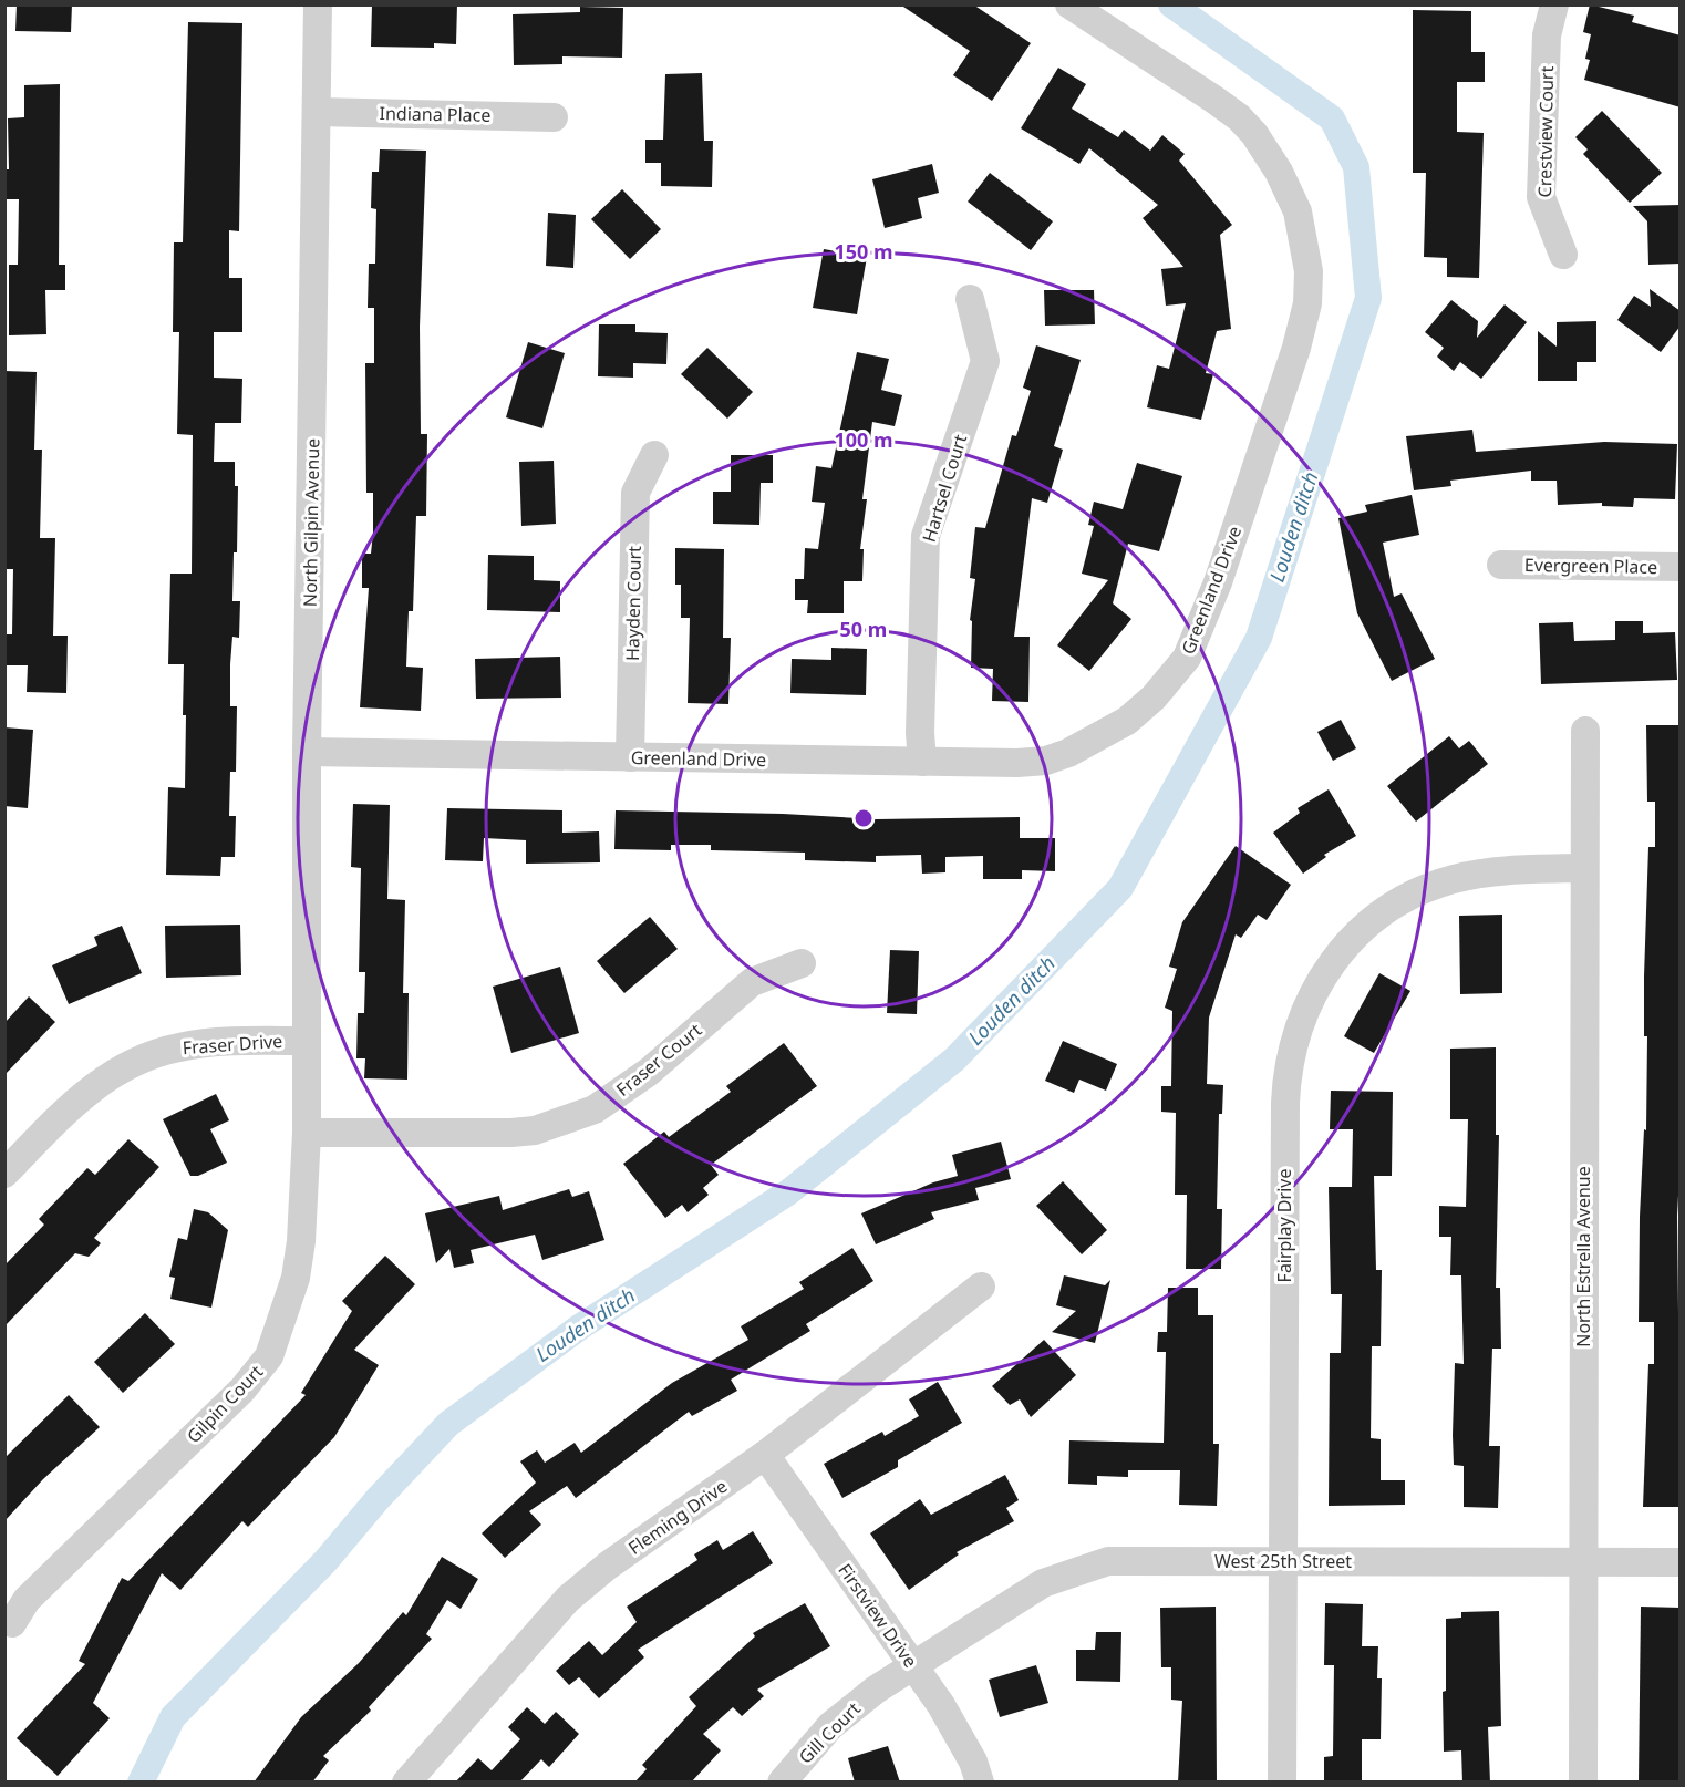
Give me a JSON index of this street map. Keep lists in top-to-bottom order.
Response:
{
  "streets": {
    "street": [
      "Indiana Place",
      "Crestview Court",
      "Hartsel Court",
      "North Gilpin Avenue",
      "Evergreen Place",
      "Greenland Drive",
      "Hayden Court",
      "Fraser Drive",
      "Fraser Court",
      "Fairplay Drive",
      "North Estrella Avenue",
      "Gilpin Court",
      "Fleming Drive",
      "West 25th Street",
      "Firstview Drive",
      "Gill Court"
    ]
  },
  "crossings": [
    ["Indiana Place", "North Gilpin Avenue"],
    ["Hartsel Court", "Greenland Drive"],
    ["North Gilpin Avenue", "Greenland Drive"],
    ["North Gilpin Avenue", "Fraser Drive"],
    ["North Gilpin Avenue", "Gilpin Court"],
    ["Greenland Drive", "Hayden Court"],
    ["Fraser Drive", "Gilpin Court"],
    ["Fraser Court", "Gilpin Court"],
    ["Fairplay Drive", "North Estrella Avenue"],
    ["Fairplay Drive", "West 25th Street"],
    ["North Estrella Avenue", "West 25th Street"],
    ["Fleming Drive", "Firstview Drive"],
    ["West 25th Street", "Firstview Drive"],
    ["West 25th Street", "Gill Court"],
    ["Firstview Drive", "Gill Court"]
  ],
  "water": ["Louden ditch"],
  "rings": ["150 m", "100 m", "50 m"]
}
